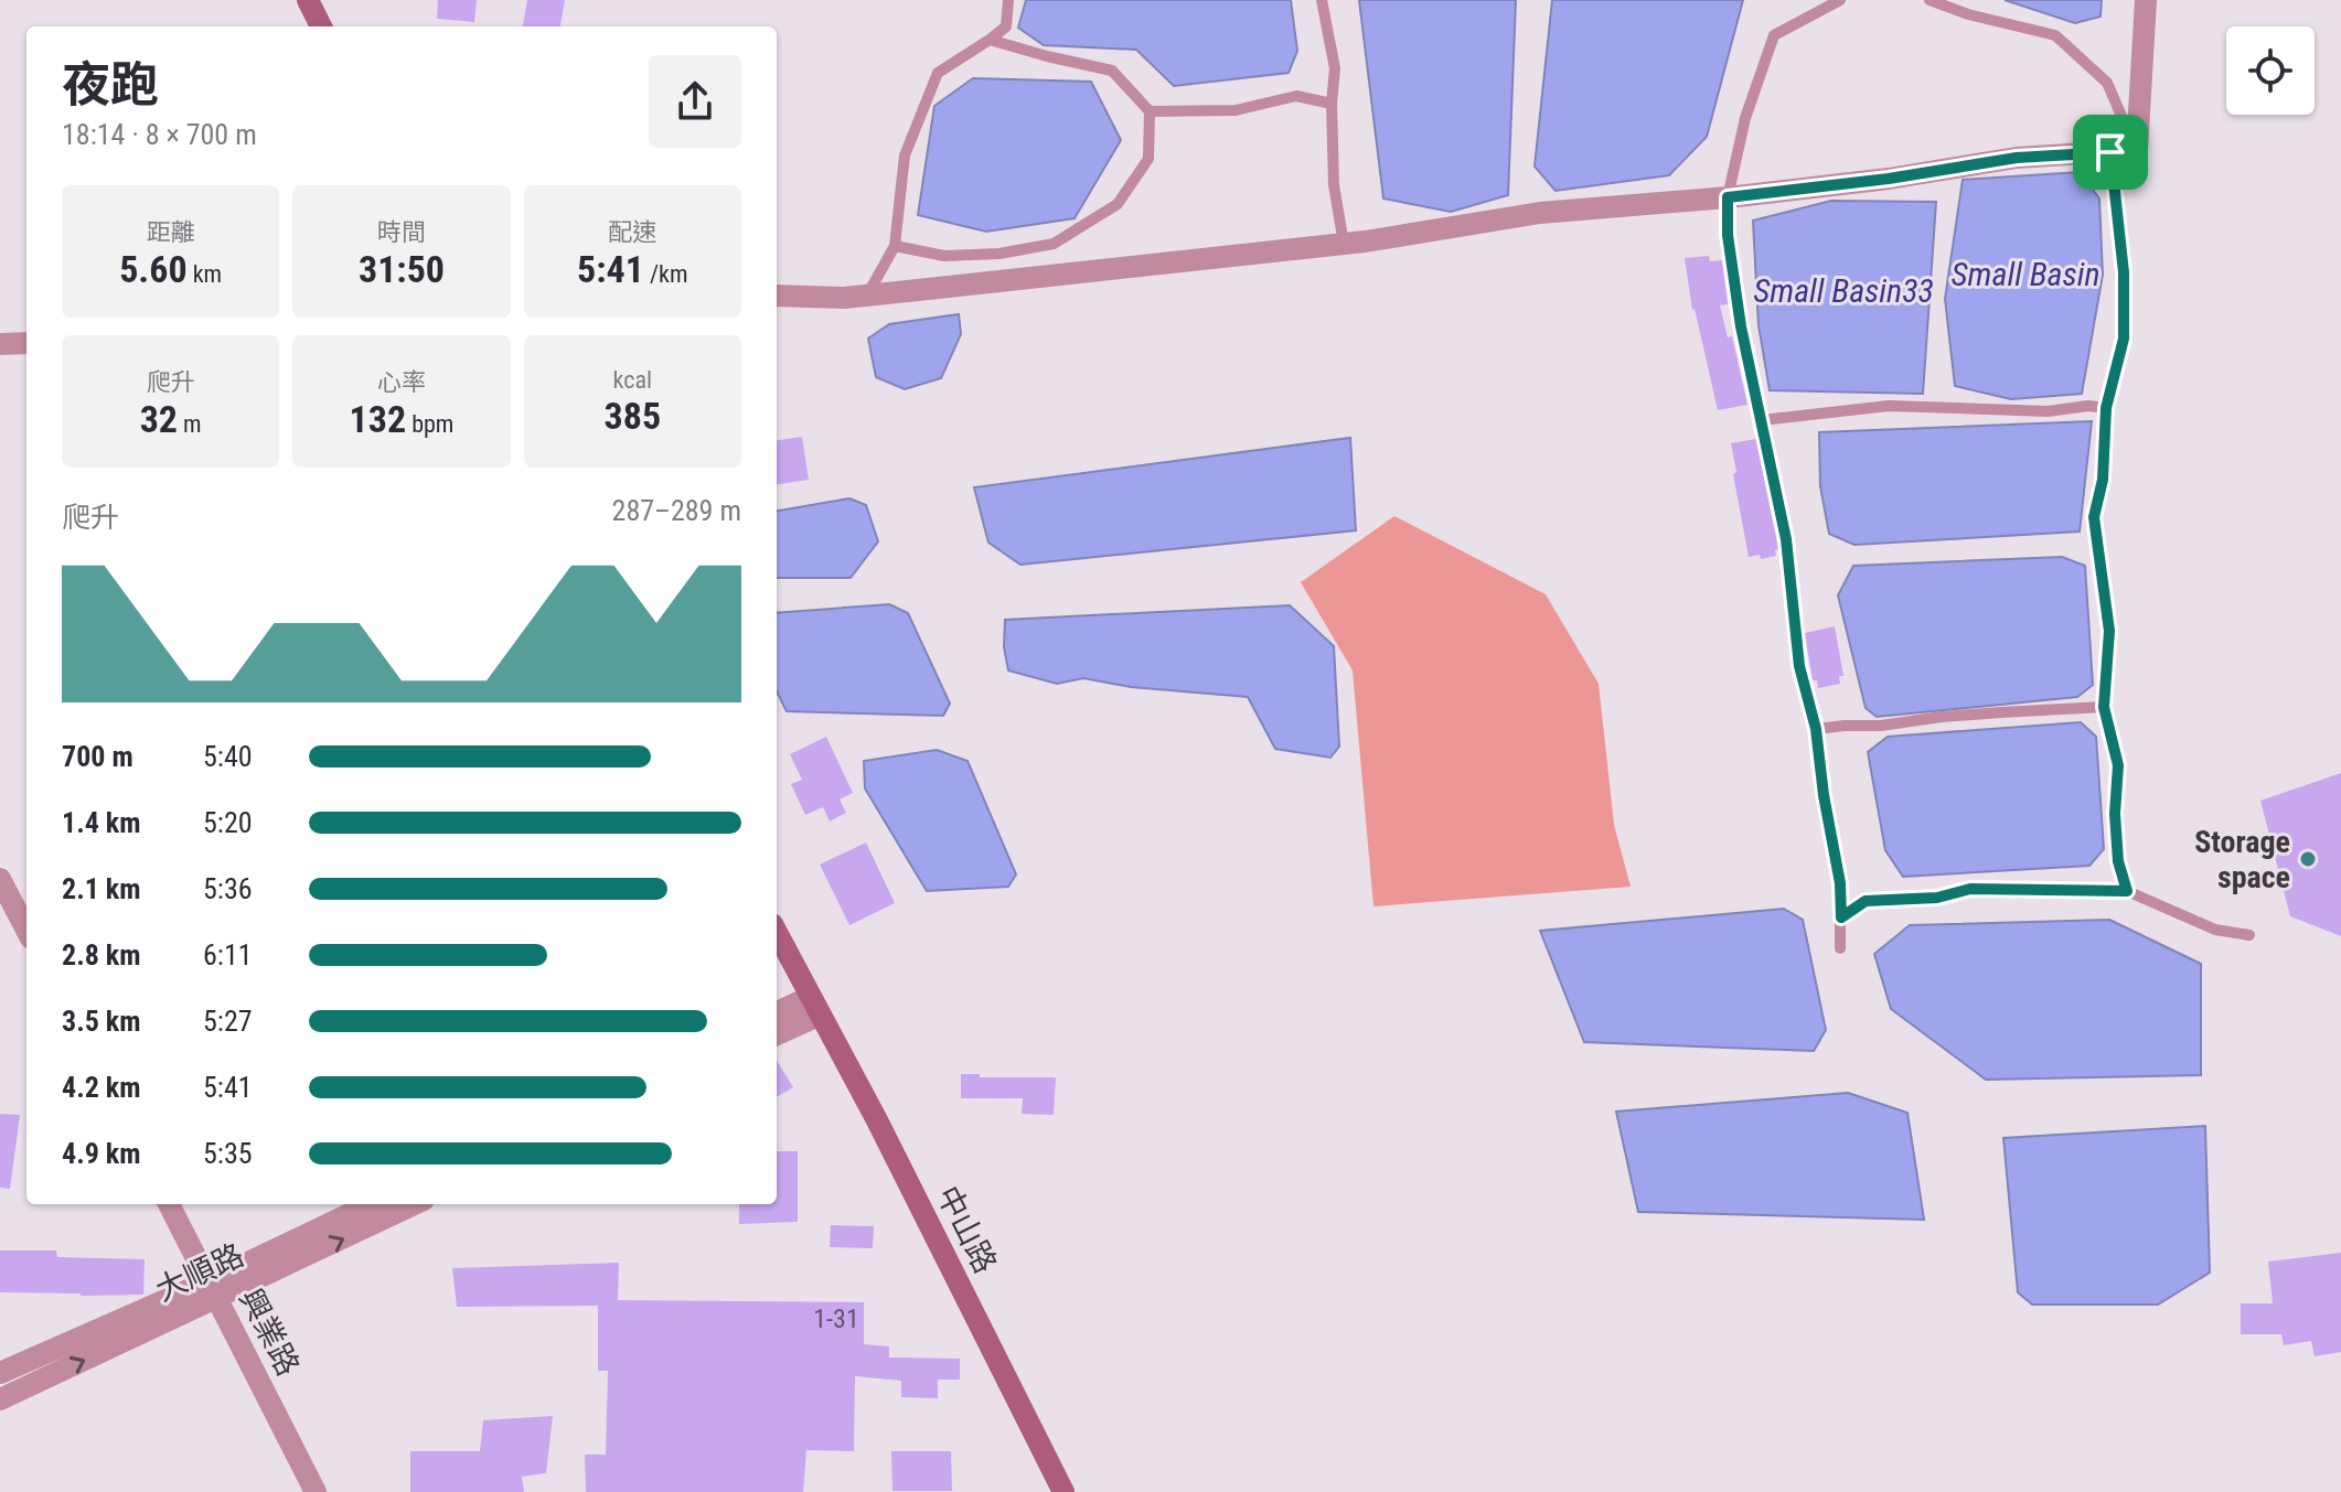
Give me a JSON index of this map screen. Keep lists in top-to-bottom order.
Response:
{
  "streets": {
    "main road": ["中山路"],
    "street": ["大順路", "興業路"]
  },
  "crossings": [
    ["大順路", "興業路"]
  ],
  "water": ["Small Basin", "Small Basin33"],
  "places": ["Storage space"],
  "house_numbers": ["1-31"],
  "page": {
    "heading": ["夜跑", "18:14 · 8 × 700 m"],
    "stats": [
      ["距離", "5.60 km"],
      ["時間", "31:50"],
      ["配速", "5:41 /km"],
      ["爬升", "32 m"],
      ["心率", "132 bpm"],
      ["kcal", "385"]
    ],
    "chart": ["爬升", "287–289 m"],
    "list": [
      {
        "name": "700 m",
        "note": "5:40"
      },
      {
        "name": "1.4 km",
        "note": "5:20"
      },
      {
        "name": "2.1 km",
        "note": "5:36"
      },
      {
        "name": "2.8 km",
        "note": "6:11"
      },
      {
        "name": "3.5 km",
        "note": "5:27"
      },
      {
        "name": "4.2 km",
        "note": "5:41"
      },
      {
        "name": "4.9 km",
        "note": "5:35"
      }
    ]
  }
}
